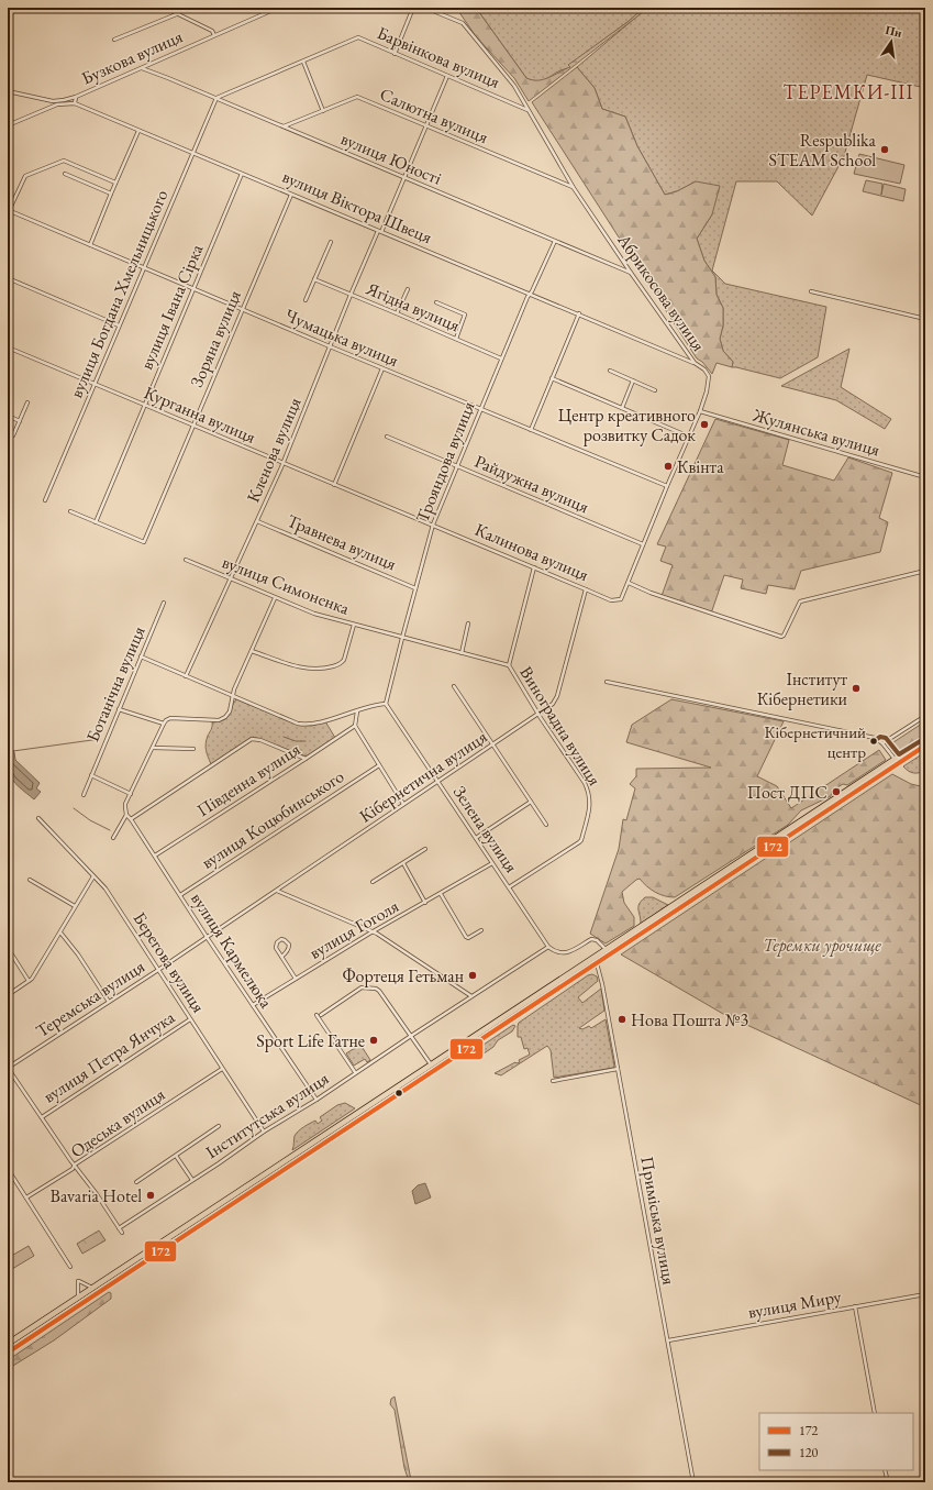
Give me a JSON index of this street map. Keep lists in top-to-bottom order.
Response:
{
  "streets": {
    "street": [
      "Бузкова вулиця",
      "Барвінкова вулиця",
      "Салютна вулиця",
      "вулиця Юності",
      "вулиця Віктора Швеця",
      "Абрикосова вулиця",
      "вулиця Богдана Хмельницького",
      "вулиця Івана Сірка",
      "Ягідна вулиця",
      "Чумацька вулиця",
      "Зоряна вулиця",
      "Курганна вулиця",
      "Жулянська вулиця",
      "Кленова вулиця",
      "Трояндова вулиця",
      "Райдужна вулиця",
      "Травнева вулиця",
      "Калинова вулиця",
      "вулиця Симоненка",
      "Ботанічна вулиця",
      "Виноградна вулиця",
      "Кібернетична вулиця",
      "Південна вулиця",
      "вулиця Коцюбинського",
      "Зелена вулиця",
      "вулиця Гоголя",
      "вулиця Кармелюка",
      "Берегова вулиця",
      "Теремська вулиця",
      "вулиця Петра Янчука",
      "Інститутська вулиця",
      "Одеська вулиця",
      "Приміська вулиця",
      "вулиця Миру"
    ]
  },
  "crossings": [
    ["Бузкова вулиця", "вулиця Юності"],
    ["Бузкова вулиця", "вулиця Віктора Швеця"],
    ["Барвінкова вулиця", "вулиця Юності"],
    ["Барвінкова вулиця", "Абрикосова вулиця"],
    ["Барвінкова вулиця", "вулиця Богдана Хмельницького"],
    ["Барвінкова вулиця", "Кленова вулиця"],
    ["Салютна вулиця", "вулиця Юності"],
    ["Салютна вулиця", "Абрикосова вулиця"],
    ["Салютна вулиця", "Кленова вулиця"],
    ["вулиця Юності", "Абрикосова вулиця"],
    ["вулиця Юності", "вулиця Богдана Хмельницького"],
    ["вулиця Юності", "Кленова вулиця"],
    ["вулиця Юності", "Трояндова вулиця"],
    ["вулиця Віктора Швеця", "Абрикосова вулиця"],
    ["вулиця Віктора Швеця", "вулиця Богдана Хмельницького"],
    ["вулиця Віктора Швеця", "вулиця Івана Сірка"],
    ["вулиця Віктора Швеця", "Зоряна вулиця"],
    ["вулиця Віктора Швеця", "Кленова вулиця"],
    ["вулиця Віктора Швеця", "Трояндова вулиця"],
    ["Абрикосова вулиця", "Чумацька вулиця"],
    ["Абрикосова вулиця", "Жулянська вулиця"],
    ["Абрикосова вулиця", "Райдужна вулиця"],
    ["Абрикосова вулиця", "Калинова вулиця"],
    ["вулиця Богдана Хмельницького", "Чумацька вулиця"],
    ["вулиця Богдана Хмельницького", "Курганна вулиця"],
    ["вулиця Івана Сірка", "Чумацька вулиця"],
    ["вулиця Івана Сірка", "Зоряна вулиця"],
    ["вулиця Івана Сірка", "Курганна вулиця"],
    ["Ягідна вулиця", "Кленова вулиця"],
    ["Ягідна вулиця", "Трояндова вулиця"],
    ["Чумацька вулиця", "Зоряна вулиця"],
    ["Чумацька вулиця", "Кленова вулиця"],
    ["Чумацька вулиця", "Трояндова вулиця"],
    ["Зоряна вулиця", "Курганна вулиця"],
    ["Курганна вулиця", "Кленова вулиця"],
    ["Курганна вулиця", "Трояндова вулиця"],
    ["Курганна вулиця", "Калинова вулиця"],
    ["Кленова вулиця", "Травнева вулиця"],
    ["Кленова вулиця", "вулиця Симоненка"],
    ["Трояндова вулиця", "Райдужна вулиця"],
    ["Трояндова вулиця", "Травнева вулиця"],
    ["Трояндова вулиця", "Калинова вулиця"],
    ["Трояндова вулиця", "вулиця Симоненка"],
    ["Трояндова вулиця", "Виноградна вулиця"],
    ["Трояндова вулиця", "Зелена вулиця"],
    ["Калинова вулиця", "Кібернетична вулиця"],
    ["вулиця Симоненка", "Виноградна вулиця"],
    ["Виноградна вулиця", "Кібернетична вулиця"],
    ["Виноградна вулиця", "Зелена вулиця"],
    ["Кібернетична вулиця", "Зелена вулиця"],
    ["Кібернетична вулиця", "вулиця Кармелюка"],
    ["Кібернетична вулиця", "Теремська вулиця"],
    ["Південна вулиця", "вулиця Кармелюка"],
    ["вулиця Коцюбинського", "вулиця Кармелюка"],
    ["Зелена вулиця", "вулиця Гоголя"],
    ["Зелена вулиця", "Інститутська вулиця"],
    ["вулиця Гоголя", "вулиця Кармелюка"],
    ["вулиця Кармелюка", "Теремська вулиця"],
    ["вулиця Кармелюка", "Інститутська вулиця"],
    ["Берегова вулиця", "Теремська вулиця"],
    ["Берегова вулиця", "вулиця Петра Янчука"],
    ["Берегова вулиця", "Інститутська вулиця"],
    ["Берегова вулиця", "Одеська вулиця"],
    ["Приміська вулиця", "вулиця Миру"]
  ],
  "districts": ["ТЕРЕМКИ-III"],
  "parks": ["Теремки урочище"],
  "places": [
    "Respublika STEAM School",
    "Центр креативного розвитку Садок",
    "Квінта",
    "Інститут Кібернетики",
    "Кібернетичний центр",
    "Пост ДПС",
    "Фортеця Гетьман",
    "Нова Пошта №3",
    "Sport Life Гатне",
    "Bavaria Hotel"
  ],
  "lines": ["transit line 120", "transit line 172"],
  "legend": ["172", "120"],
  "north": "top"
}
